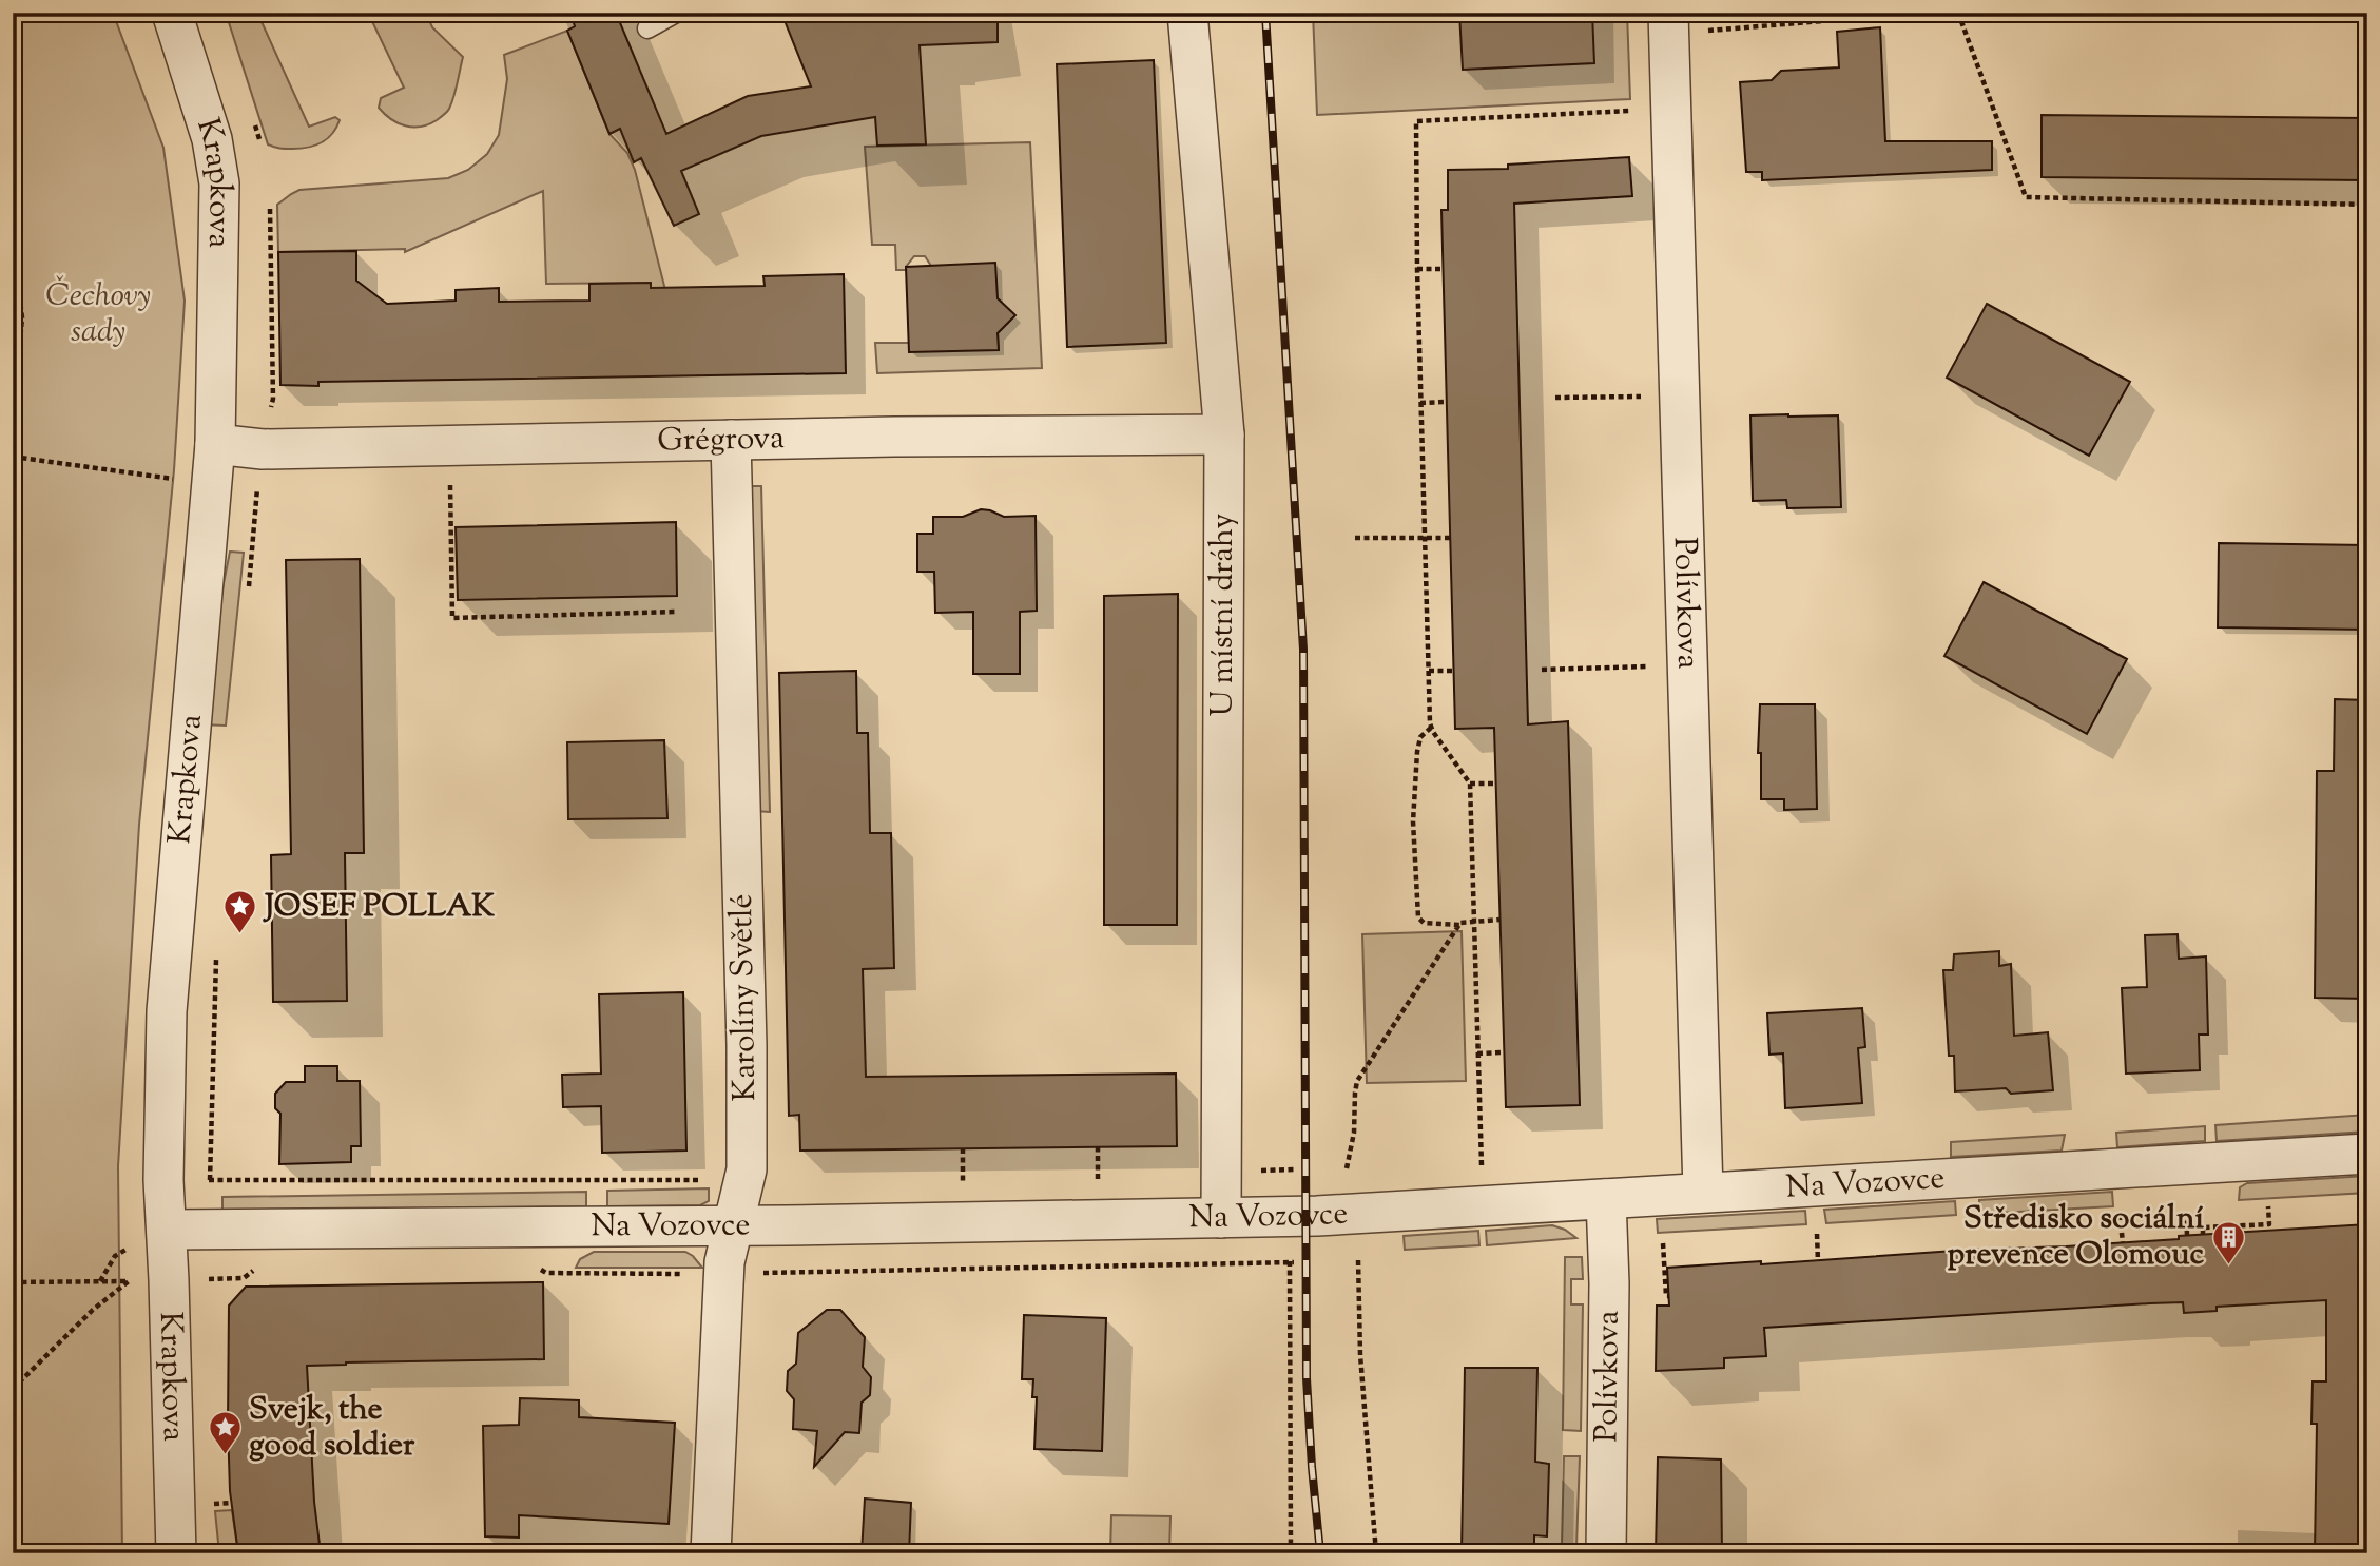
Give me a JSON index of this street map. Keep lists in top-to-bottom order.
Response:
{
  "streets": {
    "street": [
      "Krapkova",
      "Grégrova",
      "Polívkova",
      "U místní dráhy",
      "Karolíny Světlé",
      "Na Vozovce"
    ]
  },
  "crossings": [
    ["Krapkova", "Grégrova"],
    ["Krapkova", "Na Vozovce"],
    ["Grégrova", "U místní dráhy"],
    ["Grégrova", "Karolíny Světlé"],
    ["Polívkova", "Na Vozovce"],
    ["U místní dráhy", "Na Vozovce"],
    ["Karolíny Světlé", "Na Vozovce"]
  ],
  "parks": ["Čechovy sady"],
  "places": {
    "place": ["JOSEF POLLAK", "Svejk, the good soldier"],
    "building": ["Středisko sociální prevence Olomouc"]
  }
}
